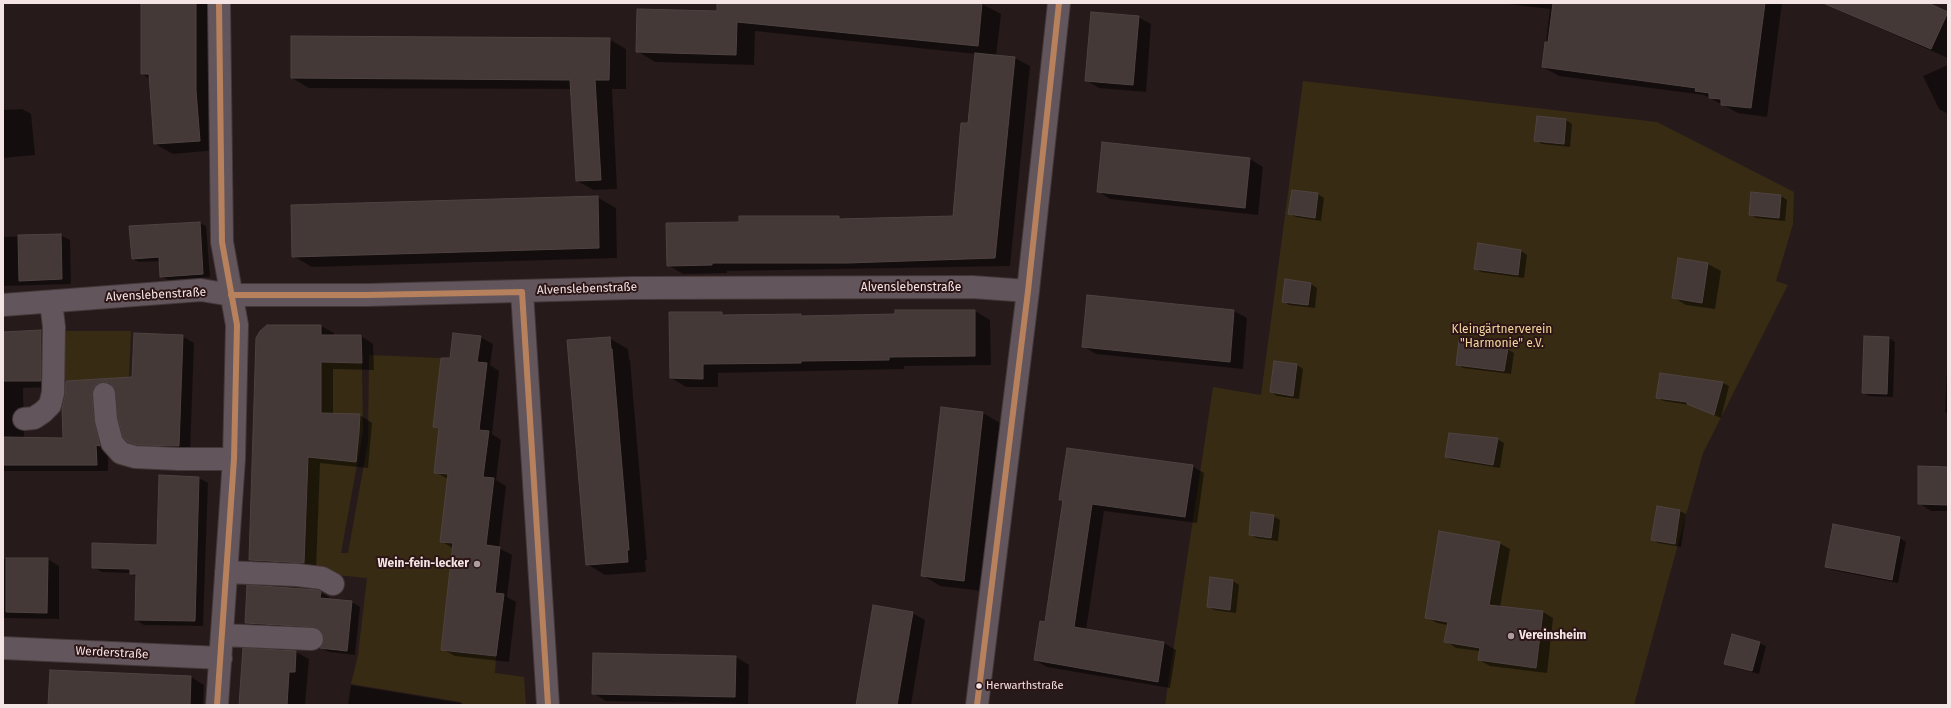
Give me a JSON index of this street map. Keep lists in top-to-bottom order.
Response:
{
  "streets": {
    "street": ["Alvenslebenstraße", "Werderstraße"]
  },
  "parks": ["Kleingärtnerverein \"Harmonie\" e.V."],
  "places": ["Wein-fein-lecker", "Vereinsheim", "Herwarthstraße"]
}
